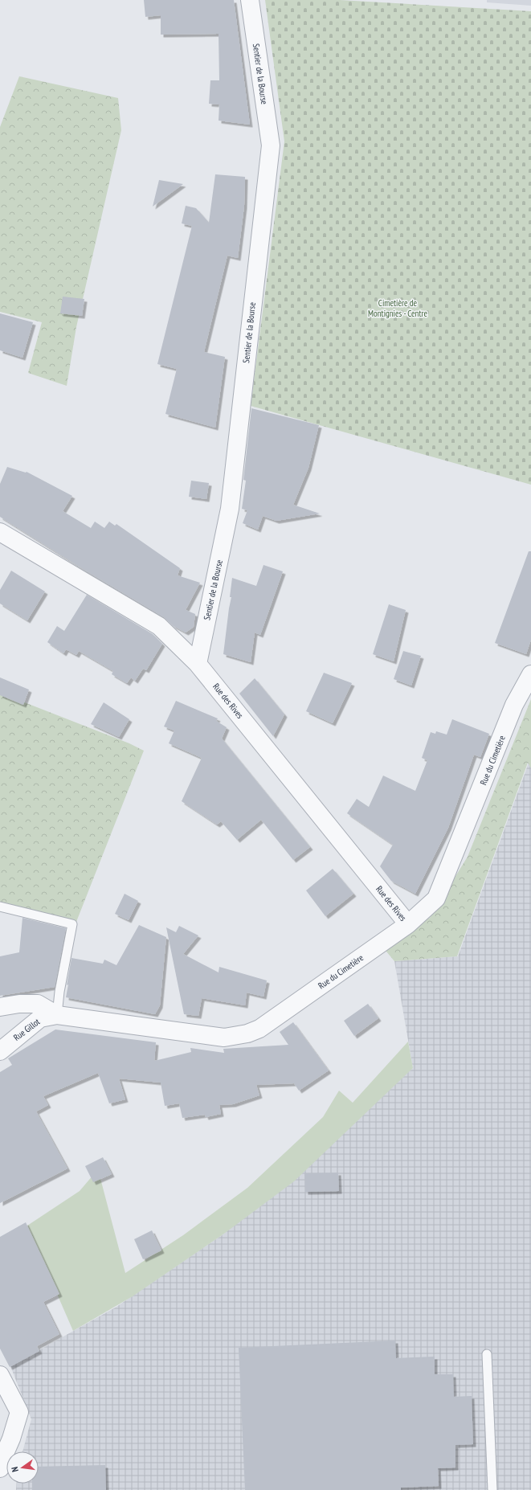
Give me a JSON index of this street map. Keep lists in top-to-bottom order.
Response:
{
  "streets": {
    "street": [
      "Sentier de la Bourse",
      "Rue des Rives",
      "Rue du Cimetière",
      "Rue Gillot"
    ]
  },
  "crossings": [
    ["Sentier de la Bourse", "Rue des Rives"],
    ["Rue des Rives", "Rue du Cimetière"],
    ["Rue du Cimetière", "Rue Gillot"]
  ],
  "parks": ["Cimetière de Montignies - Centre"],
  "north": "left"
}
